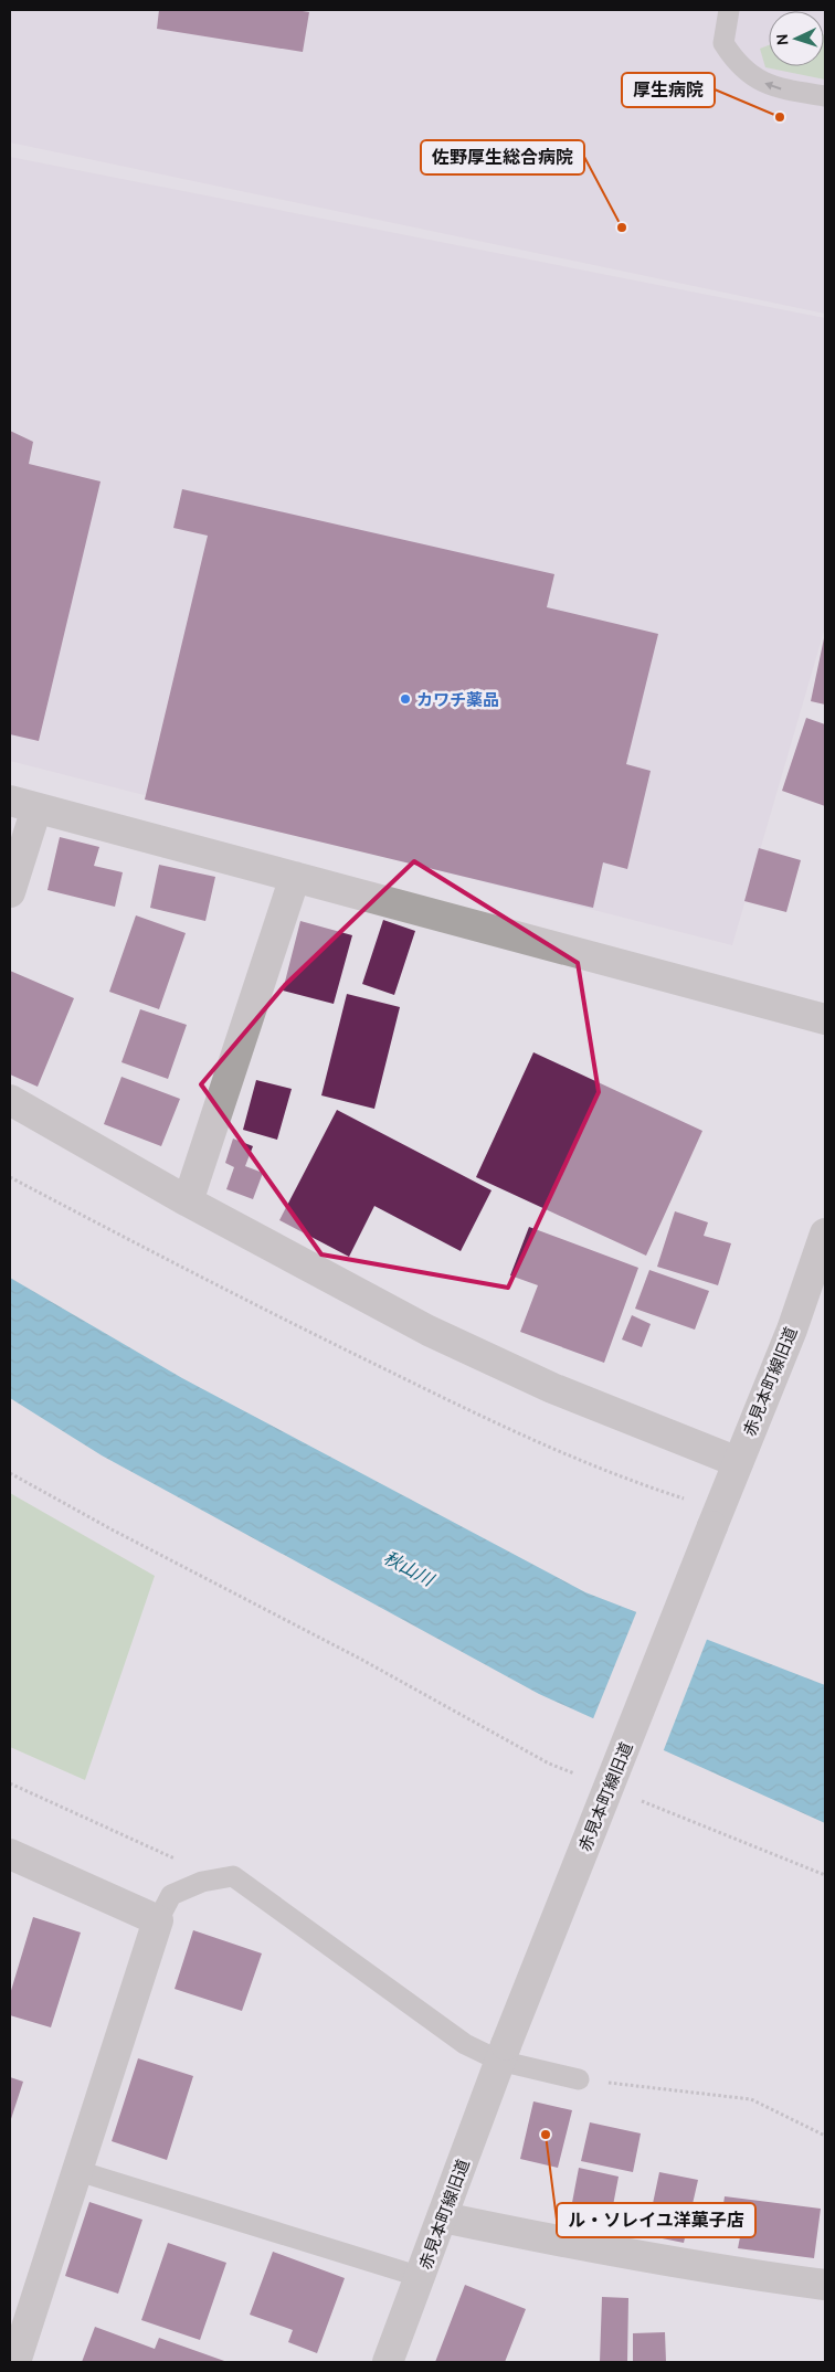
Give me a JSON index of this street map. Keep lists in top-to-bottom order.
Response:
{
  "streets": {
    "street": ["赤見本町線旧道"]
  },
  "water": ["秋山川"],
  "places": [
    "厚生病院",
    "佐野厚生総合病院",
    "カワチ薬品",
    "ル・ソレイユ洋菓子店"
  ],
  "north": "left"
}
